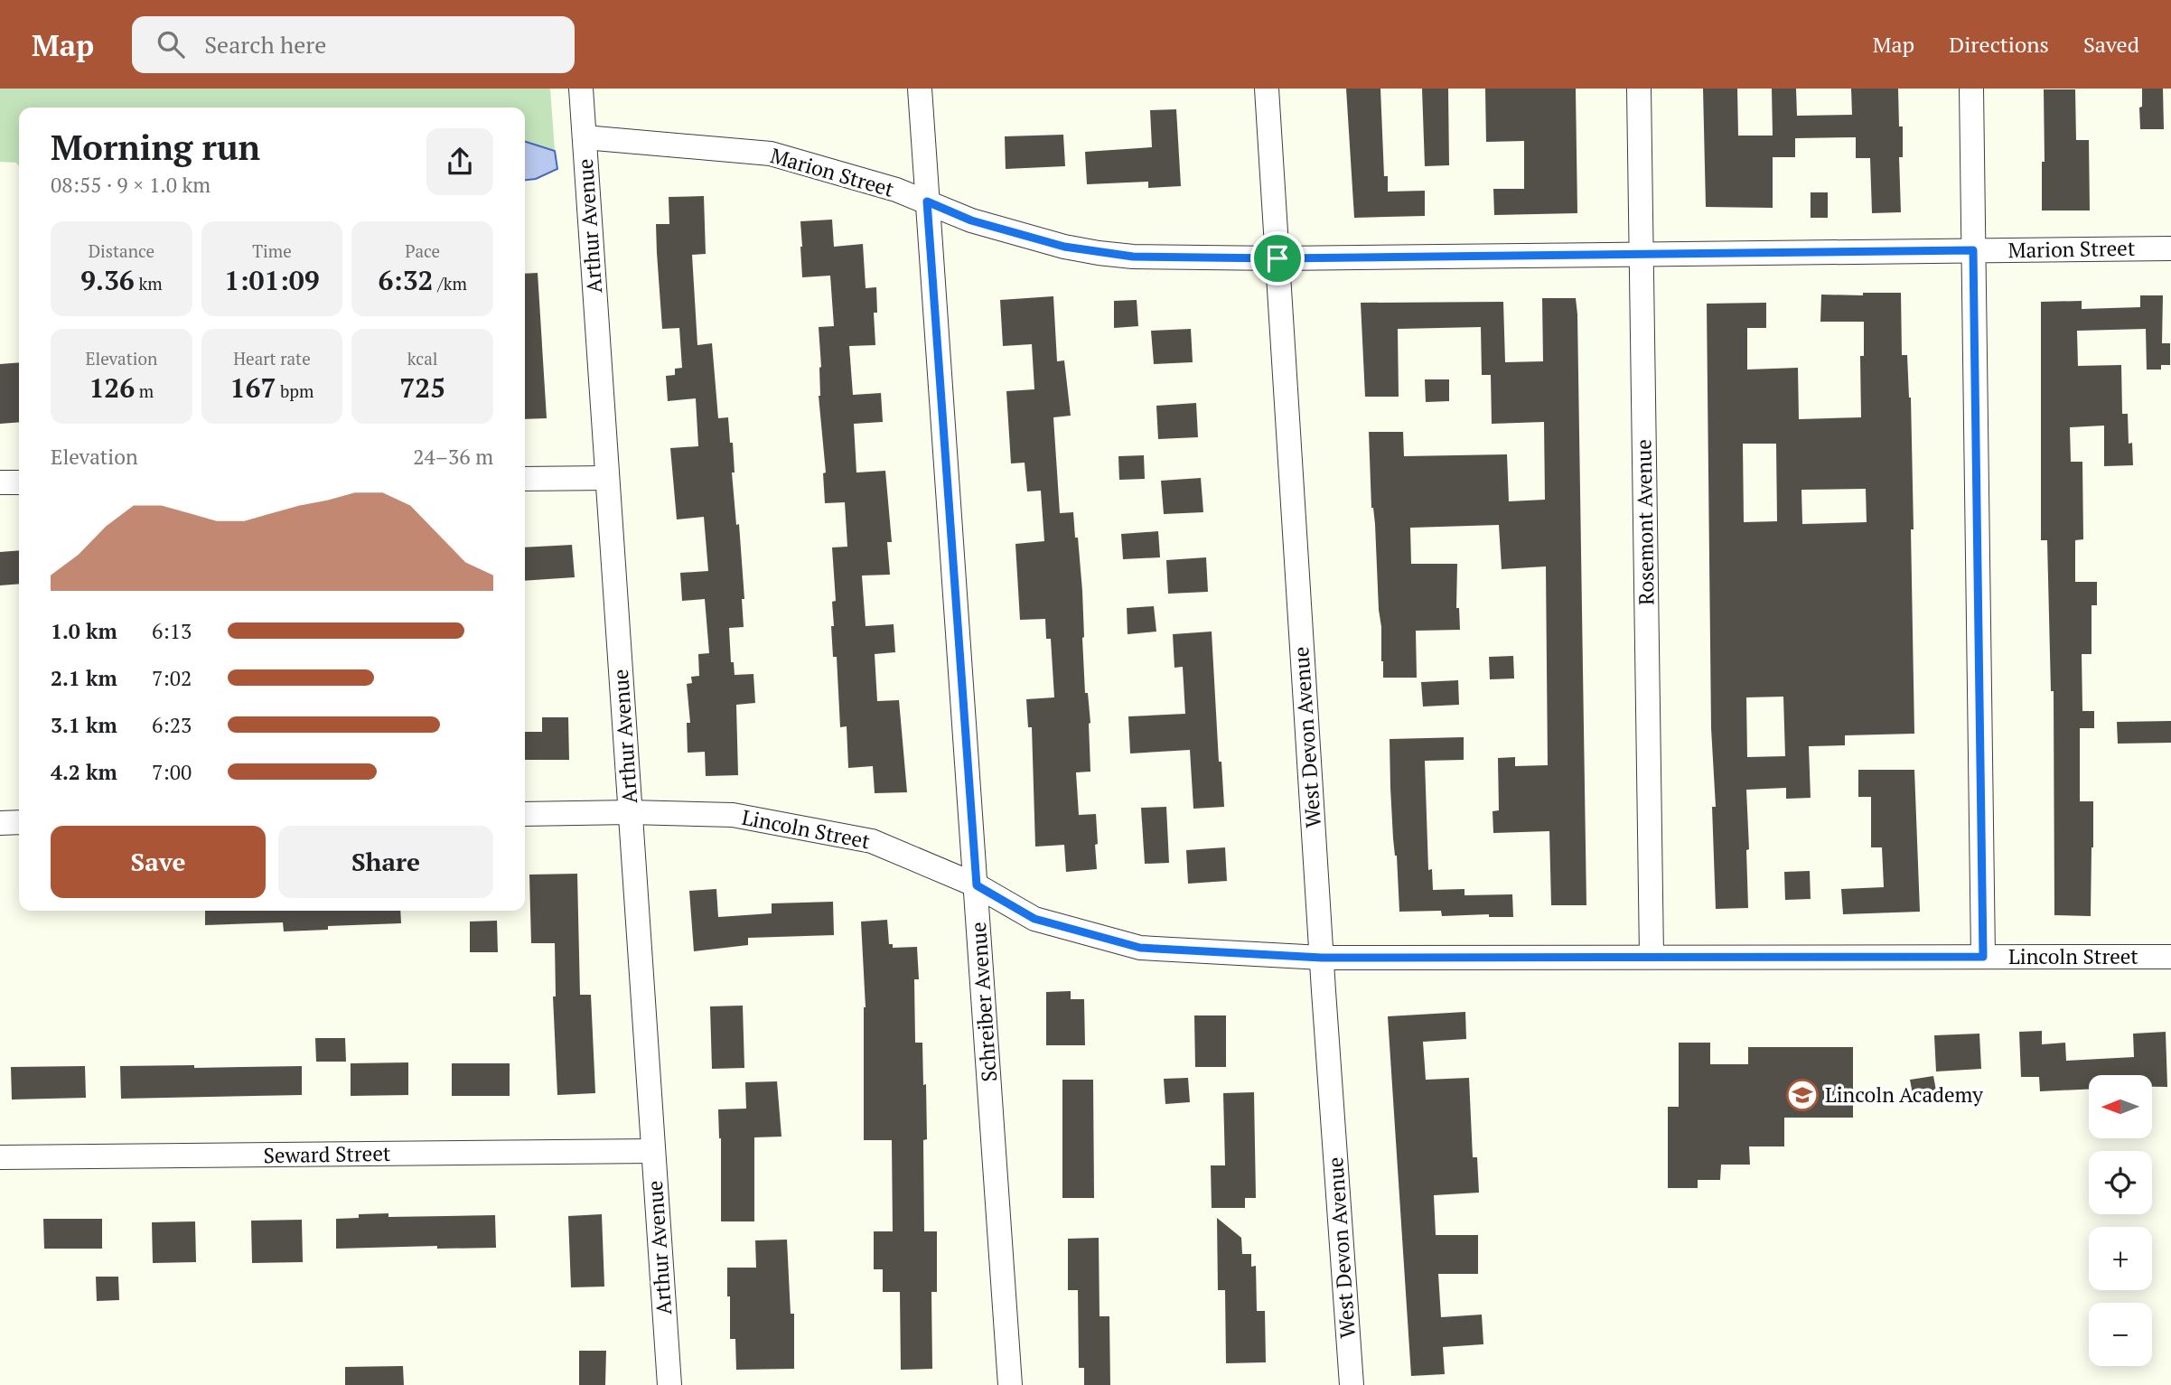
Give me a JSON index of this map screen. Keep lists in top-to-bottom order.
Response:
{
  "streets": {
    "street": [
      "Marion Street",
      "Arthur Avenue",
      "Rosemont Avenue",
      "West Devon Avenue",
      "Lincoln Street",
      "Schreiber Avenue",
      "Seward Street"
    ]
  },
  "crossings": [
    ["Marion Street", "Arthur Avenue"],
    ["Marion Street", "Rosemont Avenue"],
    ["Marion Street", "West Devon Avenue"],
    ["Marion Street", "Schreiber Avenue"],
    ["Arthur Avenue", "Lincoln Street"],
    ["Arthur Avenue", "Seward Street"],
    ["Rosemont Avenue", "Lincoln Street"],
    ["West Devon Avenue", "Lincoln Street"],
    ["Lincoln Street", "Schreiber Avenue"]
  ],
  "places": {
    "school or university": ["Lincoln Academy"]
  },
  "north": "left",
  "page": {
    "header": "Map",
    "search": "Search here",
    "nav": ["Map", "Directions", "Saved"],
    "heading": ["Morning run", "08:55 · 9 × 1.0 km"],
    "stats": [
      ["Distance", "9.36 km"],
      ["Time", "1:01:09"],
      ["Pace", "6:32 /km"],
      ["Elevation", "126 m"],
      ["Heart rate", "167 bpm"],
      ["kcal", "725"]
    ],
    "chart": ["Elevation", "24–36 m"],
    "list": [
      {
        "name": "1.0 km",
        "note": "6:13"
      },
      {
        "name": "2.1 km",
        "note": "7:02"
      },
      {
        "name": "3.1 km",
        "note": "6:23"
      },
      {
        "name": "4.2 km",
        "note": "7:00"
      }
    ],
    "buttons": ["Save", "Share"],
    "map_buttons": ["+", "−"]
  }
}
